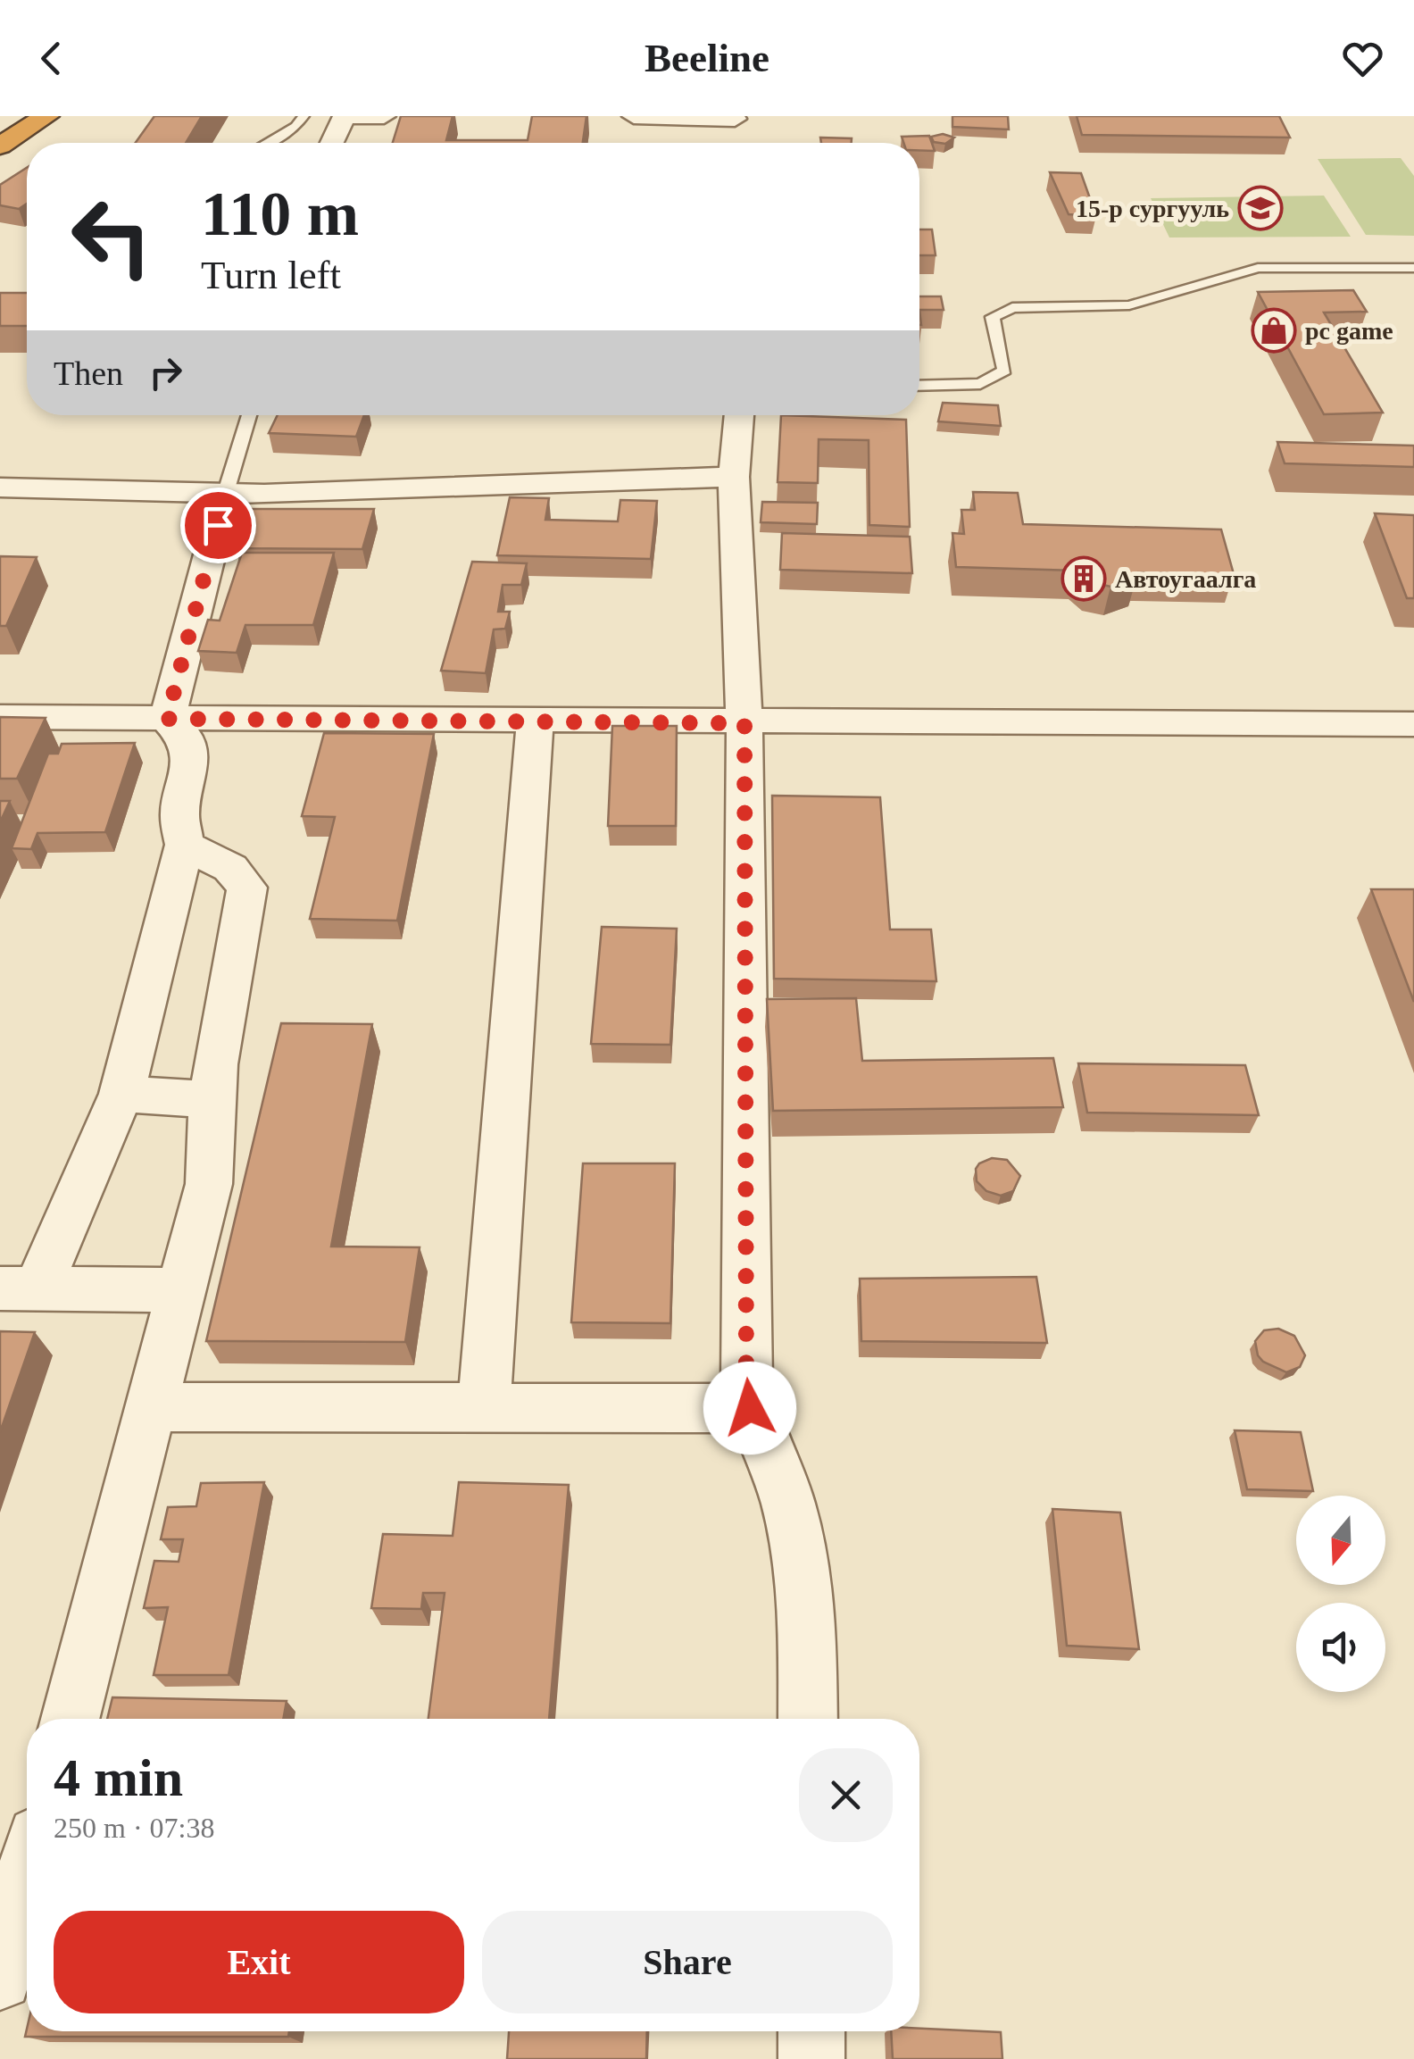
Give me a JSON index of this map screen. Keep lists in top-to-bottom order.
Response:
{
  "places": {
    "school or university": ["15-р сургууль"],
    "shop": ["pc game"],
    "building": ["Автоугаалга"]
  },
  "north": "bottom",
  "page": {
    "header": "Beeline",
    "turn": ["110 m", "Turn left"],
    "then": "Then",
    "heading": ["4 min", "250 m · 07:38"],
    "buttons": ["Exit", "Share"]
  }
}
